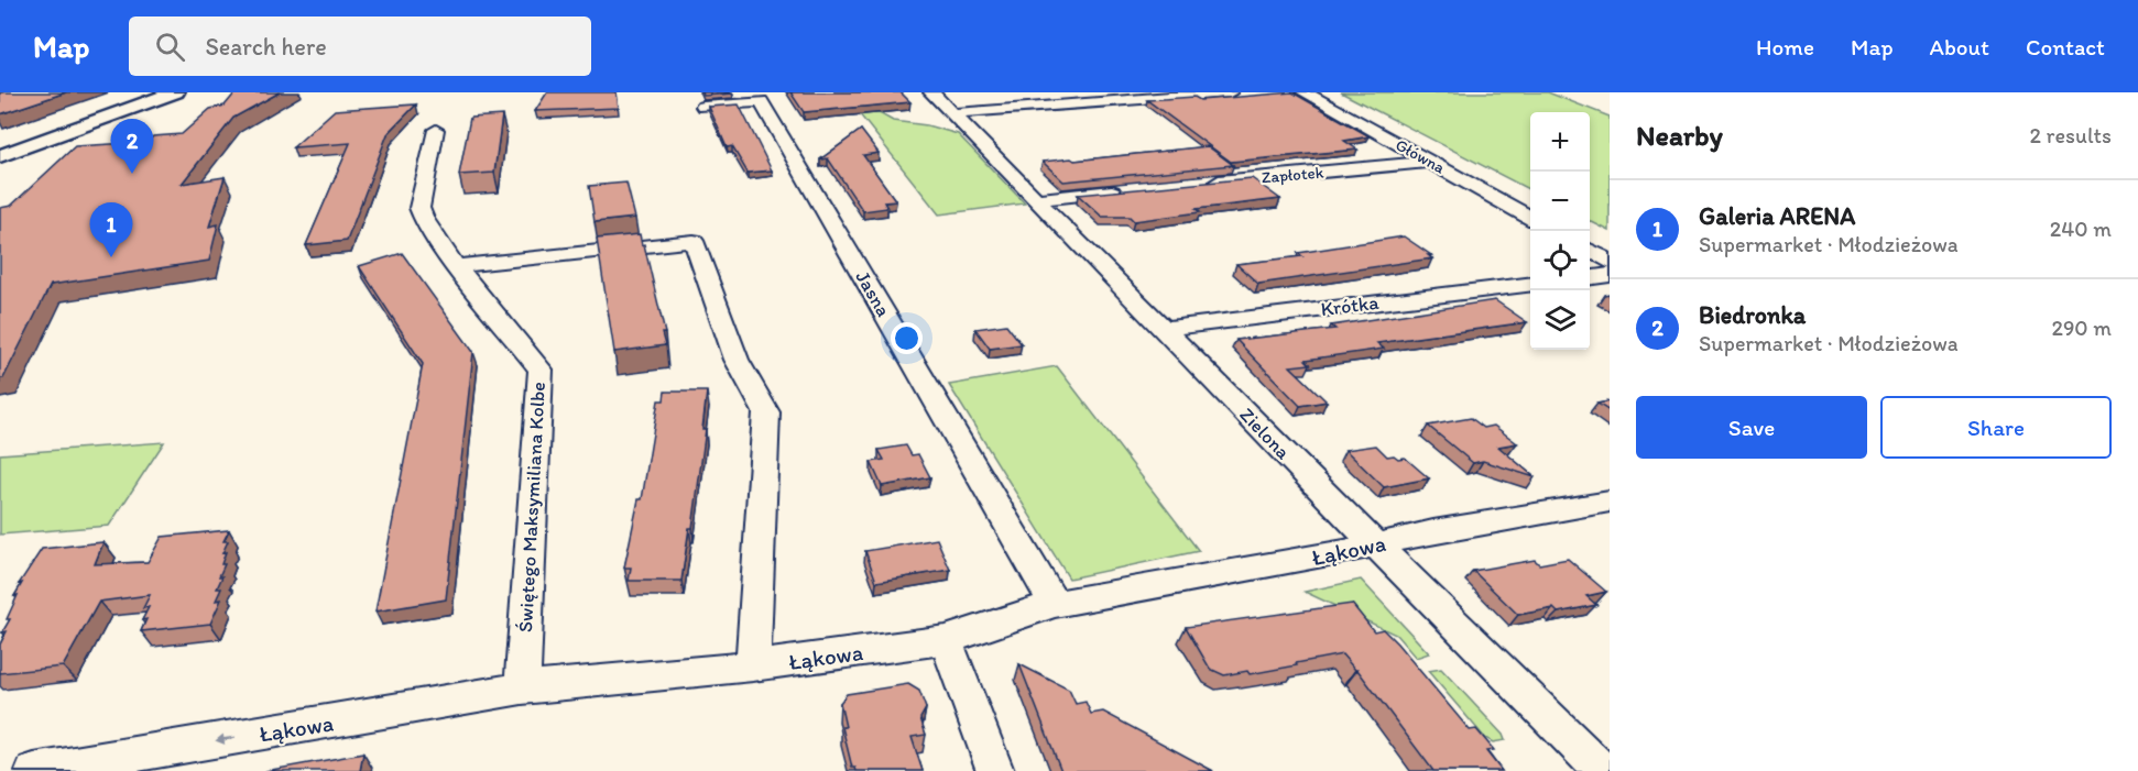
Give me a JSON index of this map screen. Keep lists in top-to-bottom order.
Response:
{
  "streets": {
    "street": [
      "Główna",
      "Zapłotek",
      "Jasna",
      "Krótka",
      "Zielona",
      "Świętego Maksymiliana Kolbe",
      "Łąkowa"
    ]
  },
  "crossings": [
    ["Główna", "Zapłotek"],
    ["Jasna", "Łąkowa"],
    ["Krótka", "Zielona"],
    ["Zielona", "Łąkowa"],
    ["Świętego Maksymiliana Kolbe", "Łąkowa"]
  ],
  "page": {
    "header": "Map",
    "search": "Search here",
    "nav": [
      "Home",
      "Map",
      "About",
      "Contact"
    ],
    "heading": ["Nearby", "2 results"],
    "map_buttons": ["+", "−"],
    "pins": ["2", "1"],
    "list": [
      {
        "mark": "1",
        "name": "Galeria ARENA",
        "note": "Supermarket · Młodzieżowa",
        "value": "240 m"
      },
      {
        "mark": "2",
        "name": "Biedronka",
        "note": "Supermarket · Młodzieżowa",
        "value": "290 m"
      }
    ],
    "buttons": ["Save", "Share"]
  }
}
